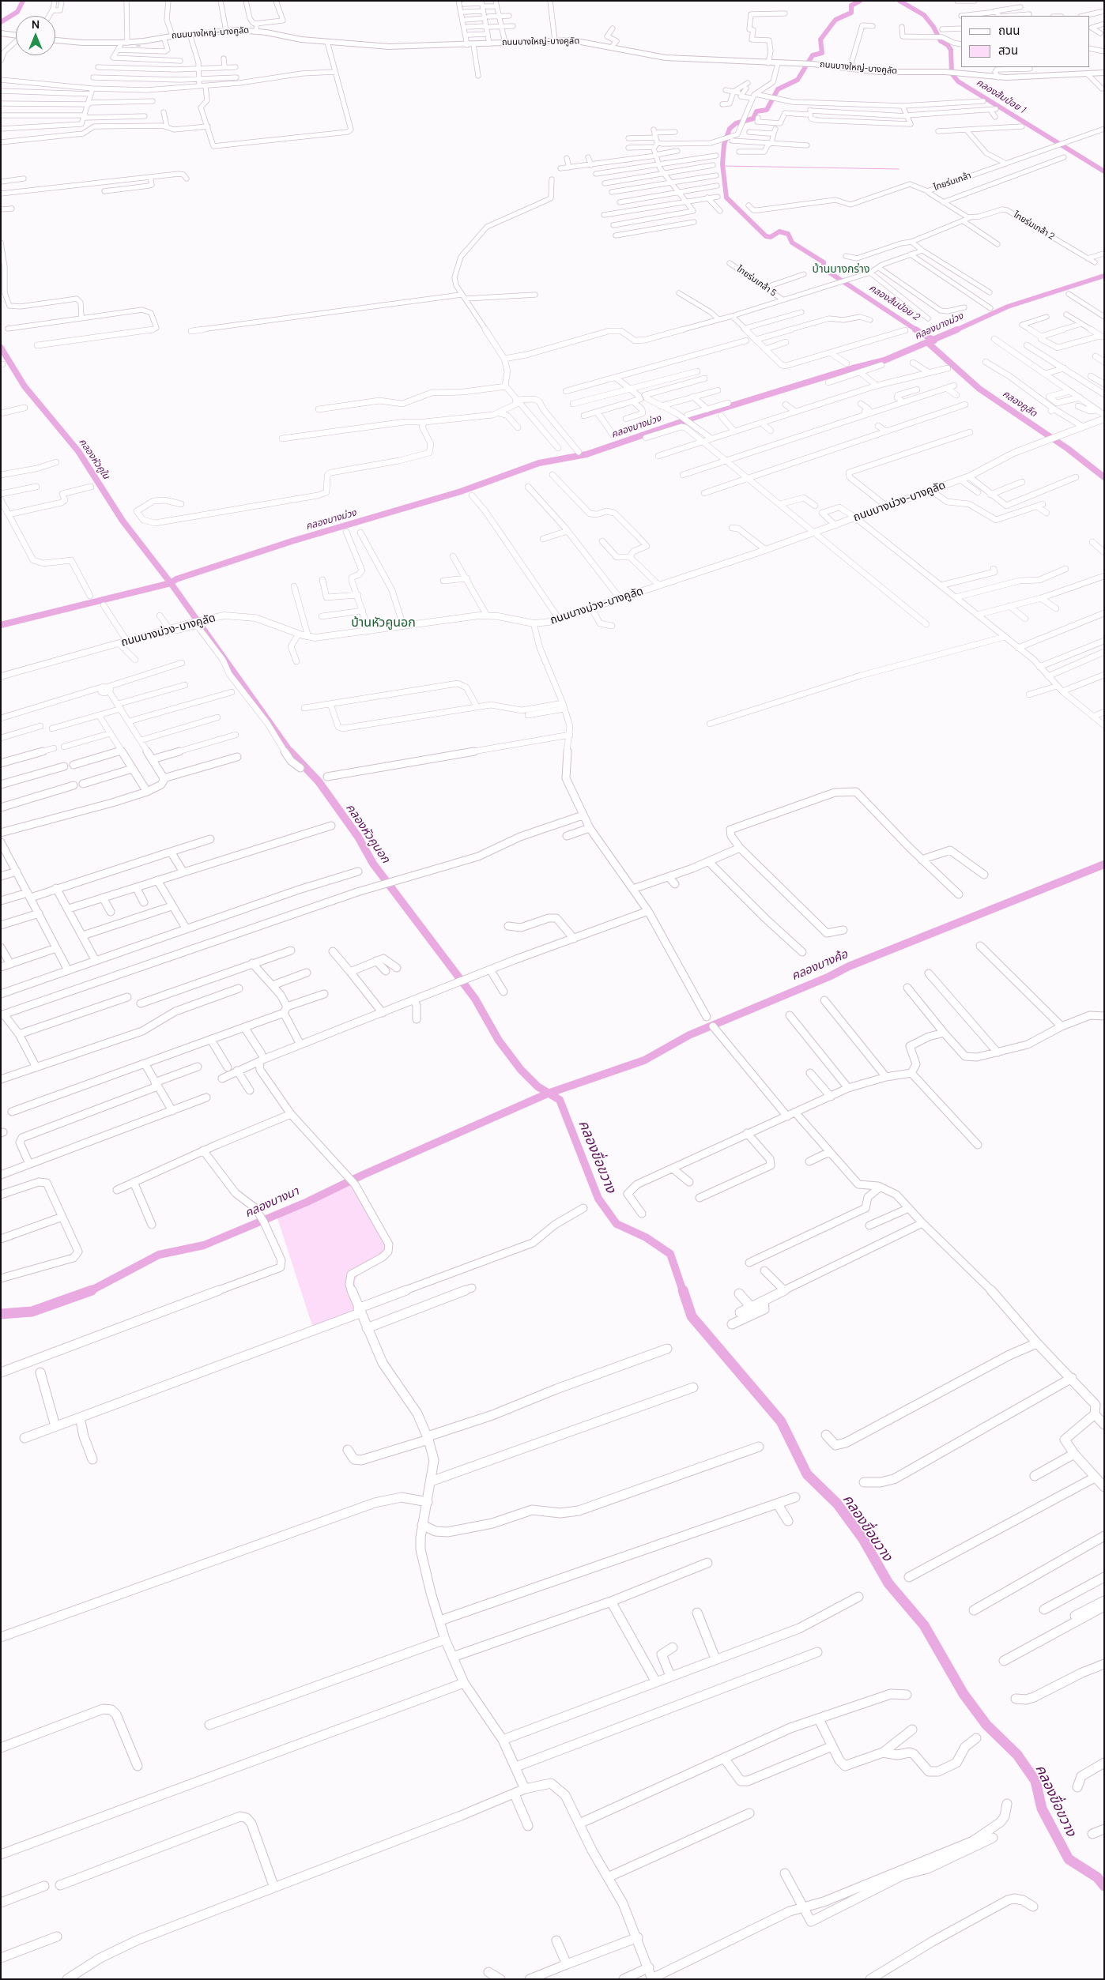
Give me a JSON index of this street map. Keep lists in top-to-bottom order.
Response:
{
  "streets": {
    "street": [
      "ถนนบางใหญ่-บางคูลัด",
      "ไทยร่มเกล้า",
      "ไทยร่มเกล้า 2",
      "ไทยร่มเกล้า 5",
      "ถนนบางม่วง-บางคูลัด"
    ]
  },
  "crossings": [
    ["ไทยร่มเกล้า", "ไทยร่มเกล้า 2"]
  ],
  "districts": ["บ้านบางกร่าง", "บ้านหัวคูนอก"],
  "water": [
    "คลองส้มป่อย 1",
    "คลองส้มป่อย 2",
    "คลองบางม่วง",
    "คลองคูลัด",
    "คลองหัวคูใน",
    "คลองหัวคูนอก",
    "คลองบางค้อ",
    "คลองขื่อขวาง",
    "คลองบางนา"
  ],
  "legend": ["ถนน", "สวน"],
  "north": "top"
}
